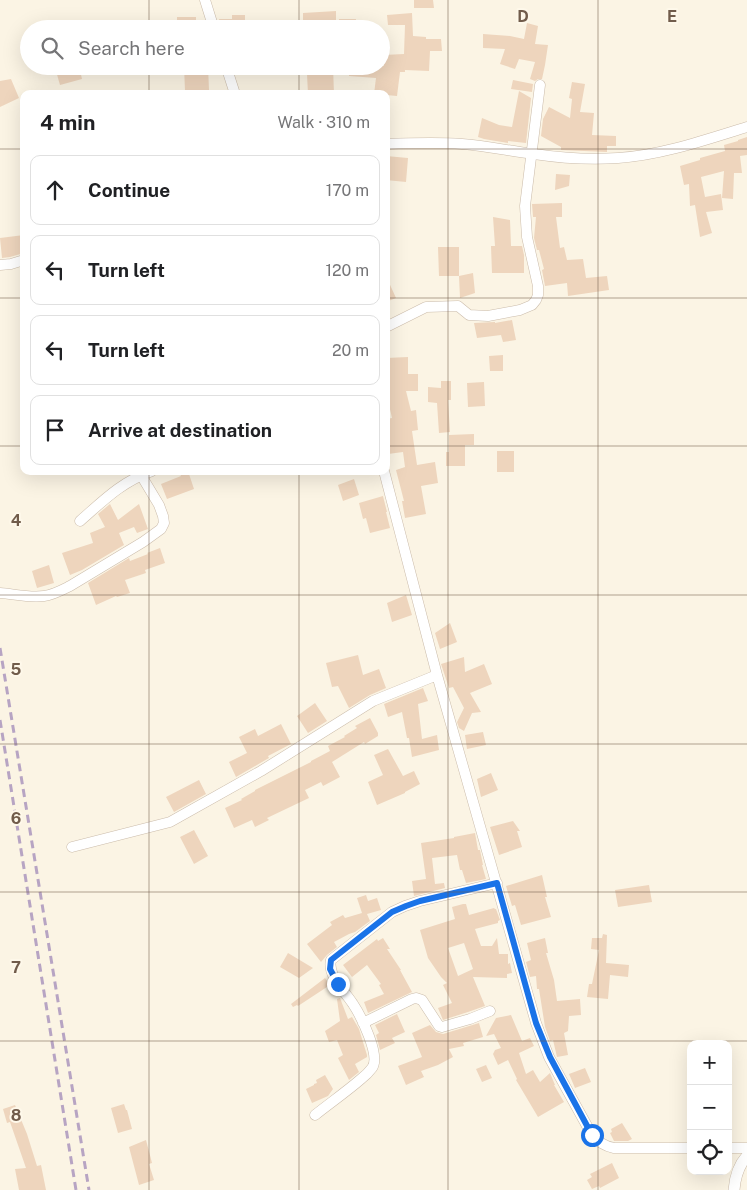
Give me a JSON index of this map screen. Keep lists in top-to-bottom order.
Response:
{
  "page": {
    "search": "Search here",
    "heading": ["4 min", "Walk · 310 m"],
    "list": [
      ["Continue", "170 m"],
      ["Turn left", "120 m"],
      ["Turn left", "20 m"],
      "Arrive at destination"
    ],
    "map_buttons": ["+", "−"]
  },
  "grid": {
    "columns": ["D", "E"],
    "rows": [
      "4",
      "5",
      "6",
      "7",
      "8"
    ]
  }
}
